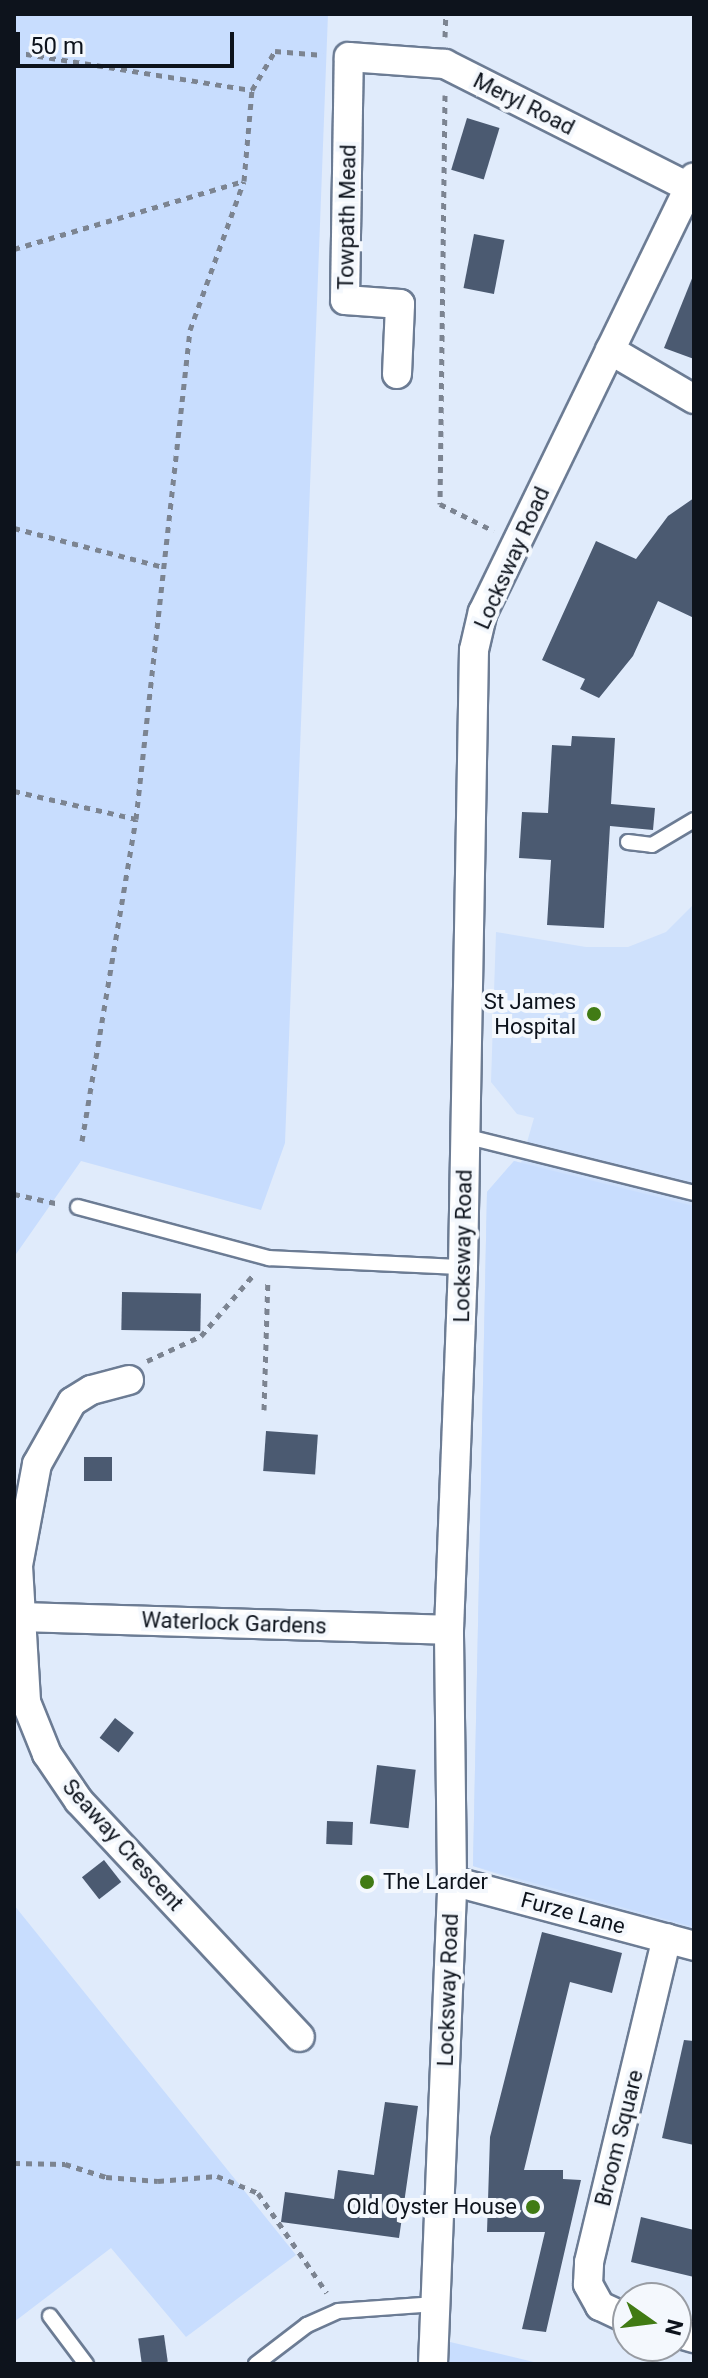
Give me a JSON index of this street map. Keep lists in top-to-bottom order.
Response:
{
  "streets": {
    "street": [
      "Meryl Road",
      "Towpath Mead",
      "Locksway Road",
      "Waterlock Gardens",
      "Seaway Crescent",
      "Furze Lane",
      "Broom Square"
    ]
  },
  "crossings": [
    ["Meryl Road", "Towpath Mead"],
    ["Meryl Road", "Locksway Road"],
    ["Locksway Road", "Waterlock Gardens"],
    ["Locksway Road", "Furze Lane"],
    ["Waterlock Gardens", "Seaway Crescent"],
    ["Furze Lane", "Broom Square"]
  ],
  "places": ["St James Hospital", "The Larder", "Old Oyster House"],
  "scale_bar": "50 m",
  "north": "right"
}
